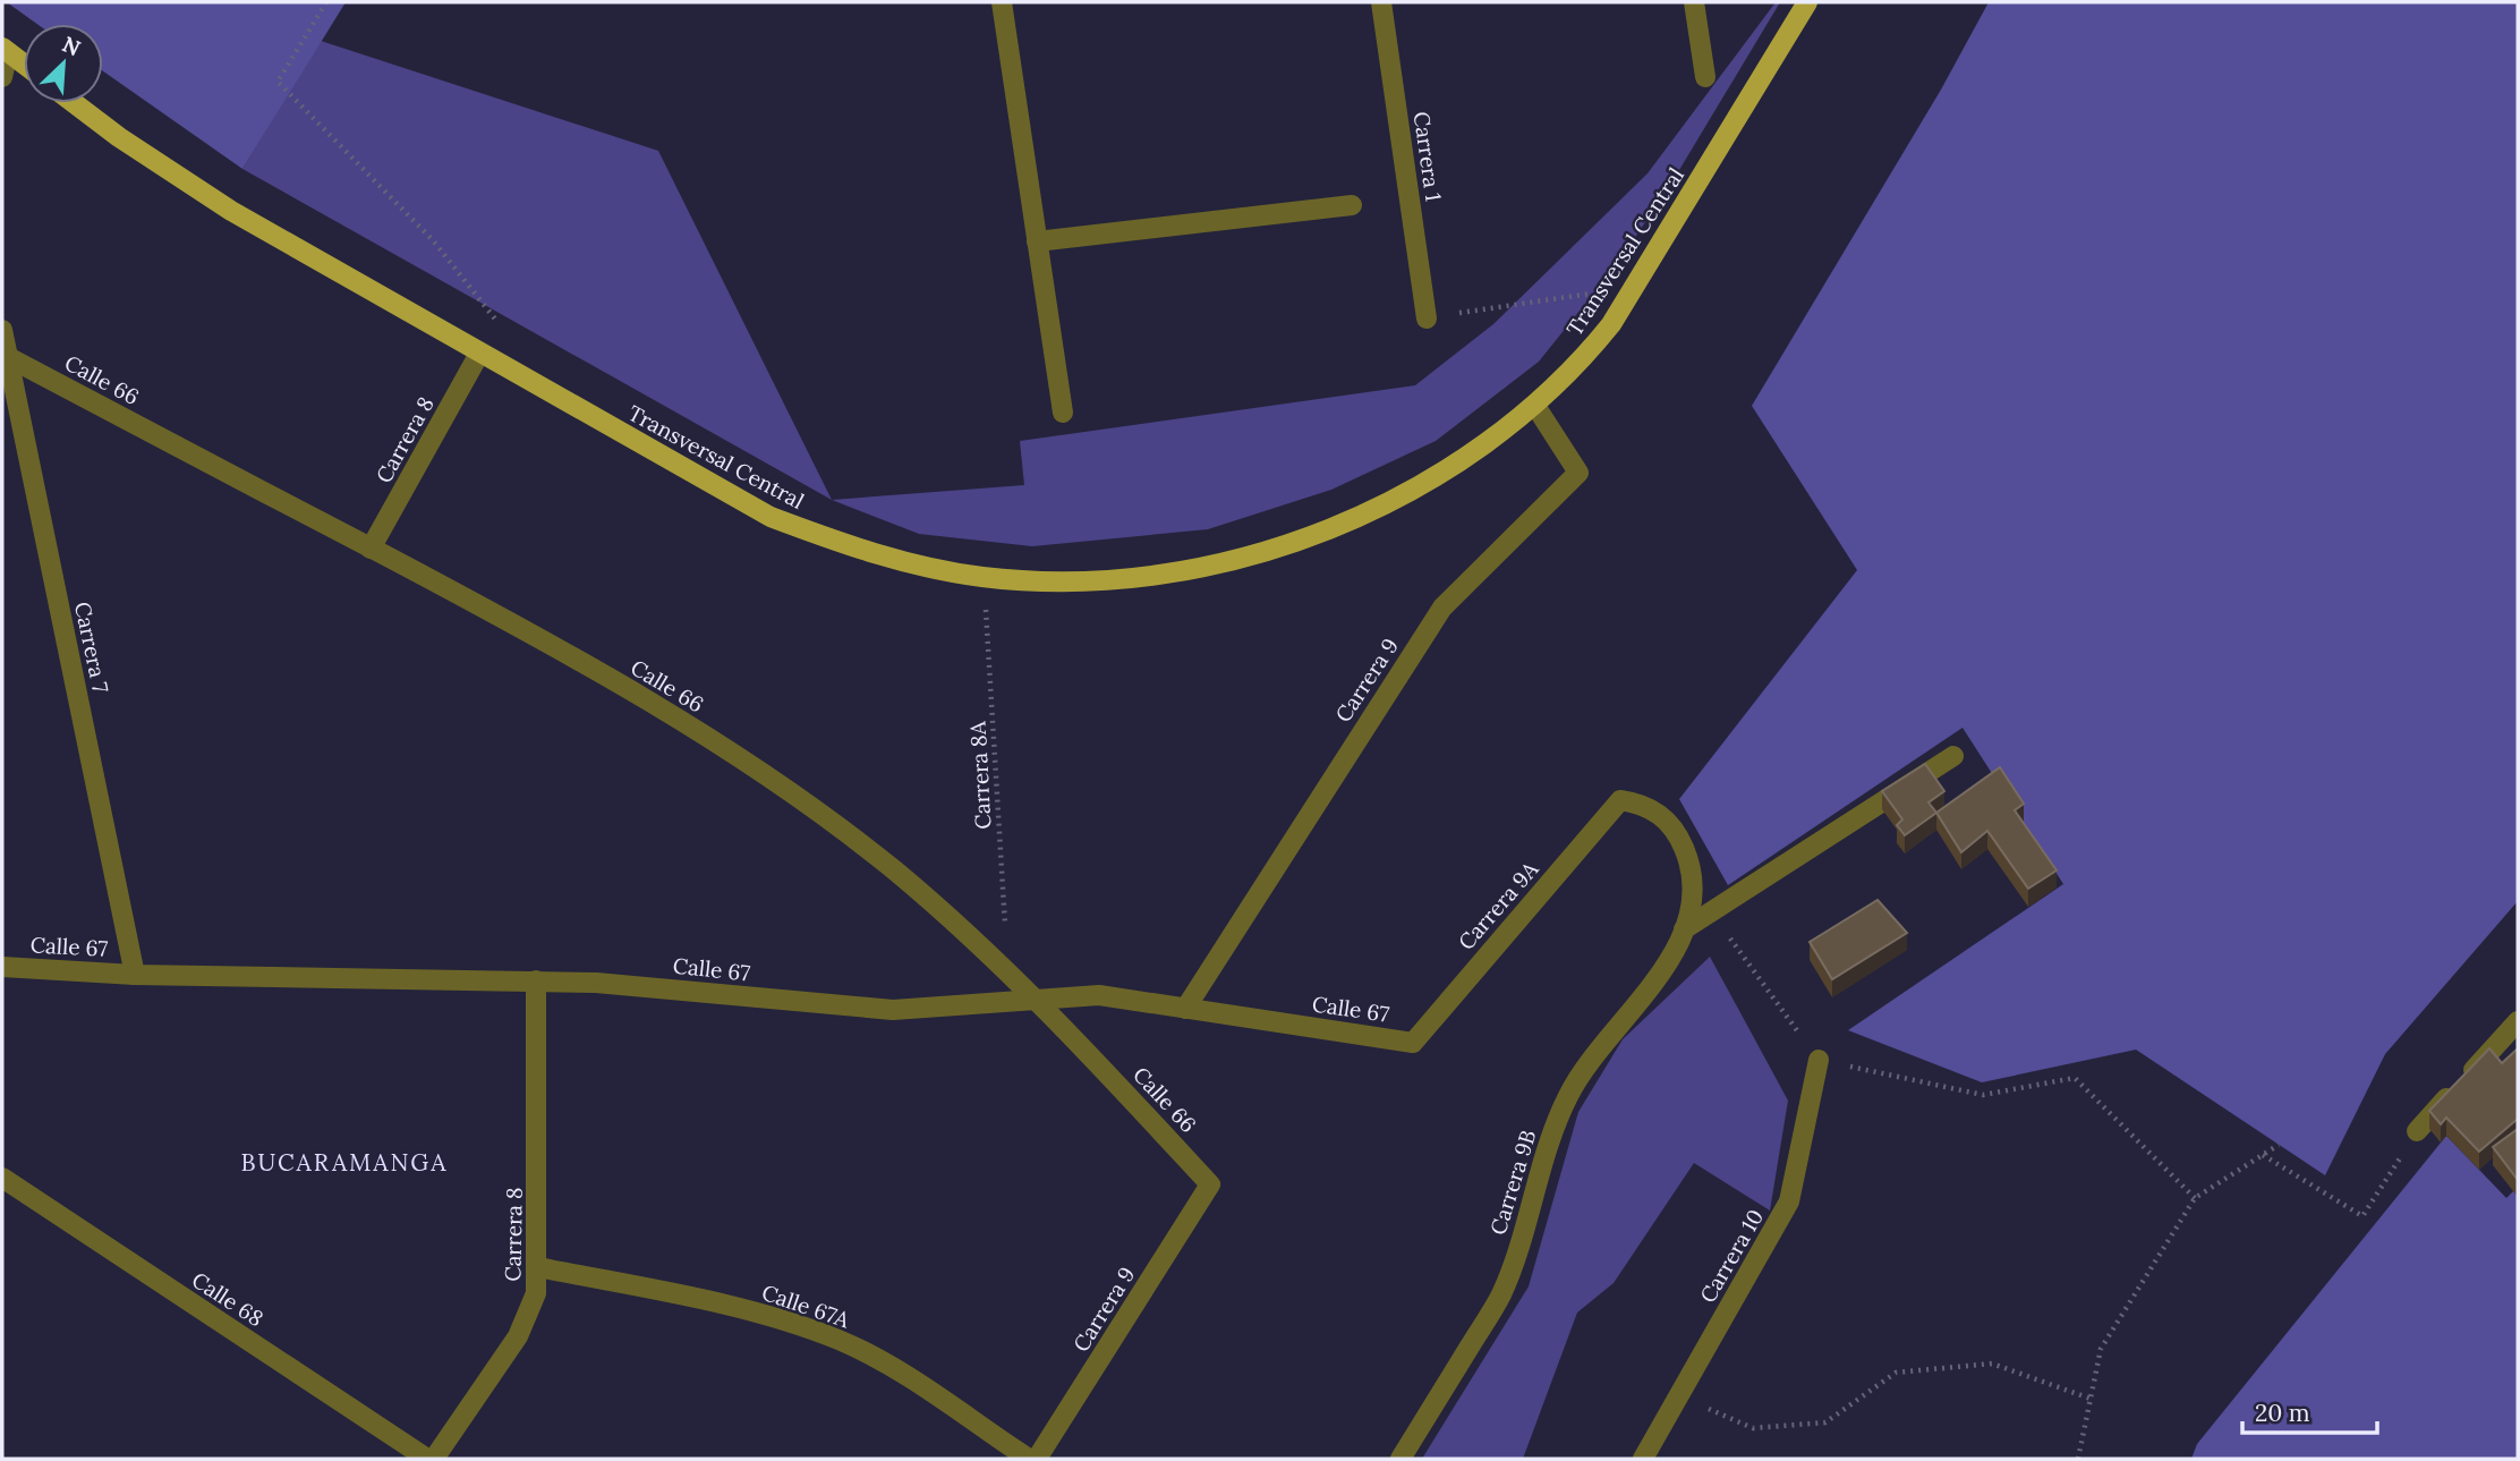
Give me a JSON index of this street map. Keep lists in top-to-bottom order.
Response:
{
  "streets": {
    "main road": ["Transversal Central"],
    "street": [
      "Carrera 1",
      "Calle 66",
      "Carrera 8",
      "Carrera 7",
      "Carrera 9",
      "Carrera 9A",
      "Calle 67",
      "Carrera 9B",
      "Carrera 10",
      "Calle 68",
      "Calle 67A"
    ],
    "path": ["Carrera 8A"]
  },
  "crossings": [
    ["Transversal Central", "Carrera 8"],
    ["Transversal Central", "Carrera 9"],
    ["Transversal Central", "Carrera 8A"],
    ["Calle 66", "Carrera 8"],
    ["Calle 66", "Carrera 7"],
    ["Calle 66", "Carrera 9"],
    ["Calle 66", "Carrera 8A"],
    ["Calle 66", "Calle 67"],
    ["Carrera 8", "Calle 67"],
    ["Carrera 8", "Calle 67A"],
    ["Carrera 7", "Calle 67"],
    ["Carrera 9", "Calle 67"],
    ["Carrera 9A", "Calle 67"],
    ["Carrera 9A", "Carrera 9B"]
  ],
  "districts": ["BUCARAMANGA"],
  "scale_bar": "20 m",
  "north": "top right"
}
